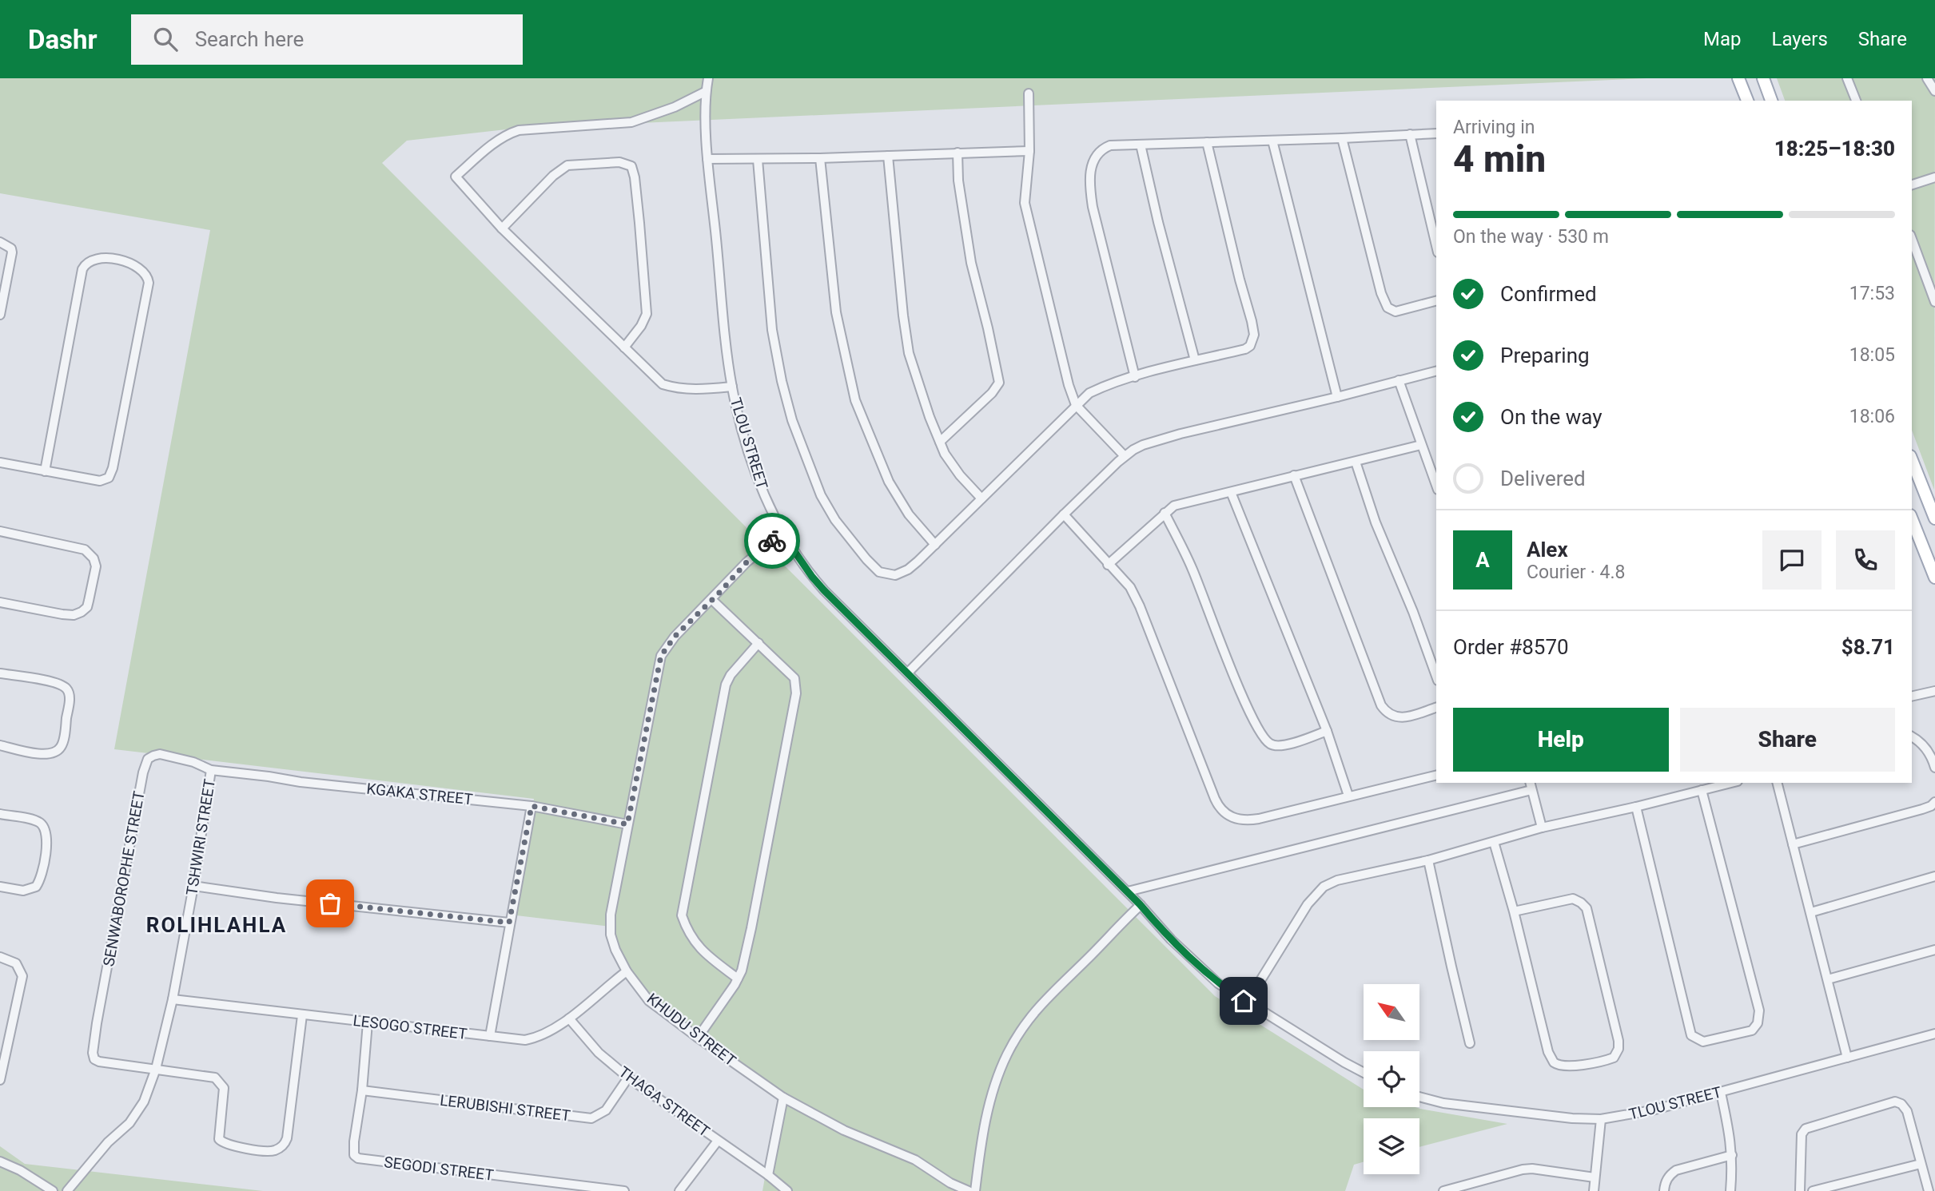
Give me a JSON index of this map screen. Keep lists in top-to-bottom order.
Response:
{
  "streets": {
    "street": [
      "TLOU STREET",
      "KGAKA STREET",
      "TSHWIRI STREET",
      "SENWABOROPHE STREET",
      "LESOGO STREET",
      "KHUDU STREET",
      "THAGA STREET",
      "LERUBISHI STREET",
      "SEGODI STREET"
    ]
  },
  "crossings": [
    ["TLOU STREET", "KHUDU STREET"],
    ["KGAKA STREET", "TSHWIRI STREET"],
    ["KGAKA STREET", "SENWABOROPHE STREET"],
    ["KGAKA STREET", "KHUDU STREET"],
    ["TSHWIRI STREET", "SENWABOROPHE STREET"],
    ["TSHWIRI STREET", "LESOGO STREET"],
    ["LESOGO STREET", "KHUDU STREET"],
    ["LESOGO STREET", "THAGA STREET"],
    ["THAGA STREET", "LERUBISHI STREET"],
    ["LERUBISHI STREET", "SEGODI STREET"]
  ],
  "districts": ["ROLIHLAHLA"],
  "north": "top left",
  "page": {
    "header": "Dashr",
    "search": "Search here",
    "nav": ["Map", "Layers", "Share"],
    "heading": ["4 min", "Arriving in", "18:25–18:30"],
    "panel": [
      "Alex",
      "Courier · 4.8",
      "Order #8570",
      "$8.71"
    ],
    "bar": "On the way · 530 m",
    "list": [
      ["Confirmed", "17:53"],
      ["Preparing", "18:05"],
      ["On the way", "18:06"],
      "Delivered"
    ],
    "round": "A",
    "buttons": ["Help", "Share"]
  }
}
